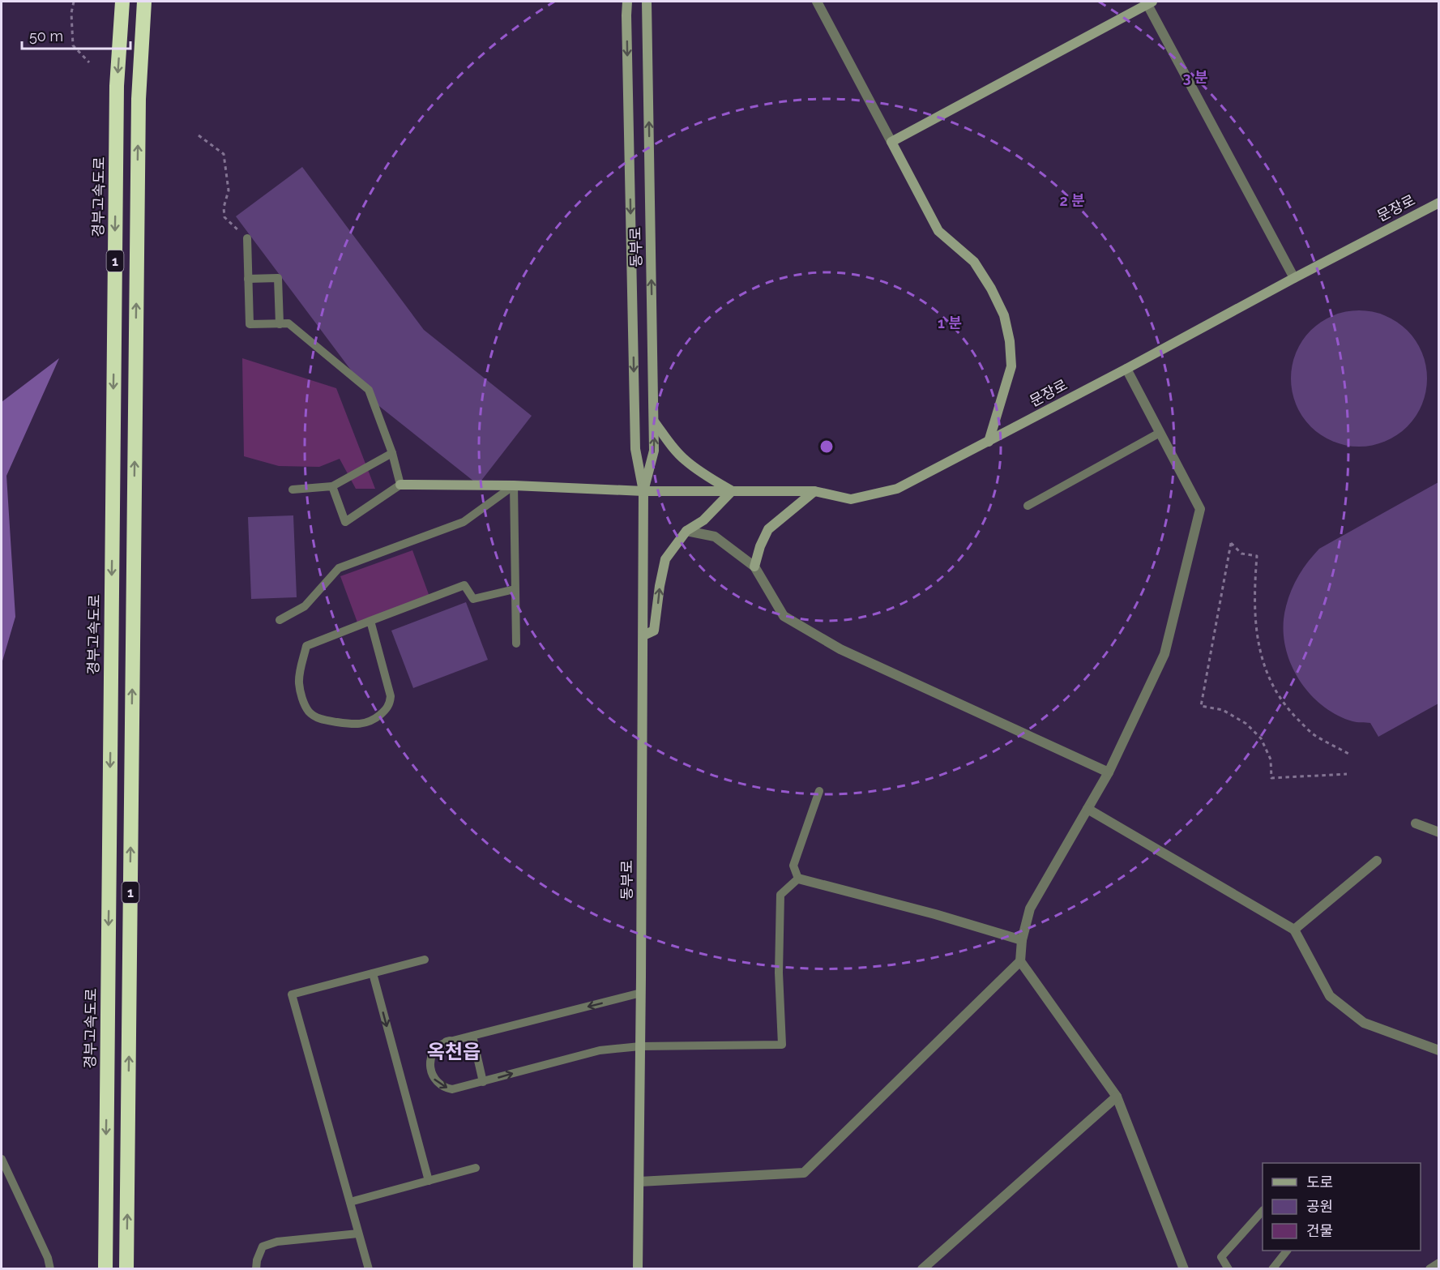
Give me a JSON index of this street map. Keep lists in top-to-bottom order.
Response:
{
  "streets": {
    "highway": ["경부고속도로", "1"],
    "street": ["문장로", "동부로"]
  },
  "crossings": [
    ["문장로", "동부로"]
  ],
  "districts": ["옥천읍"],
  "legend": ["도로", "공원", "건물"],
  "scale_bar": "50 m",
  "rings": ["3 분", "2 분", "1 분"]
}
